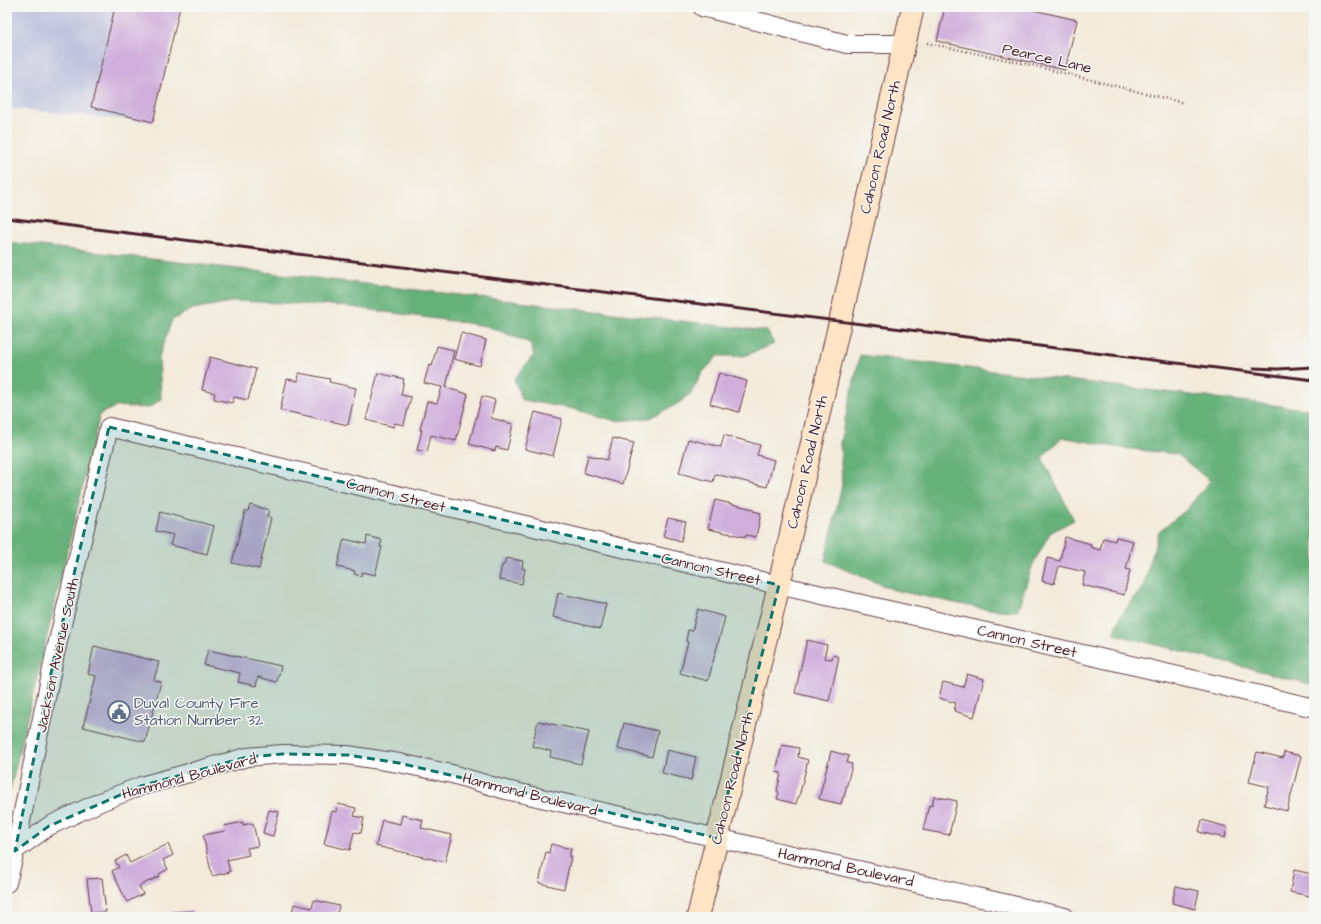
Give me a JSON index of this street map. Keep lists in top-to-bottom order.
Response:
{
  "streets": {
    "main road": ["Cahoon Road North"],
    "street": ["Cannon Street", "Jackson Avenue South", "Hammond Boulevard"],
    "path": ["Pearce Lane"]
  },
  "crossings": [
    ["Pearce Lane", "Cahoon Road North"],
    ["Cahoon Road North", "Cannon Street"],
    ["Cahoon Road North", "Hammond Boulevard"],
    ["Cannon Street", "Jackson Avenue South"],
    ["Jackson Avenue South", "Hammond Boulevard"]
  ],
  "places": {
    "public building": ["Duval County Fire Station Number 32"]
  }
}
